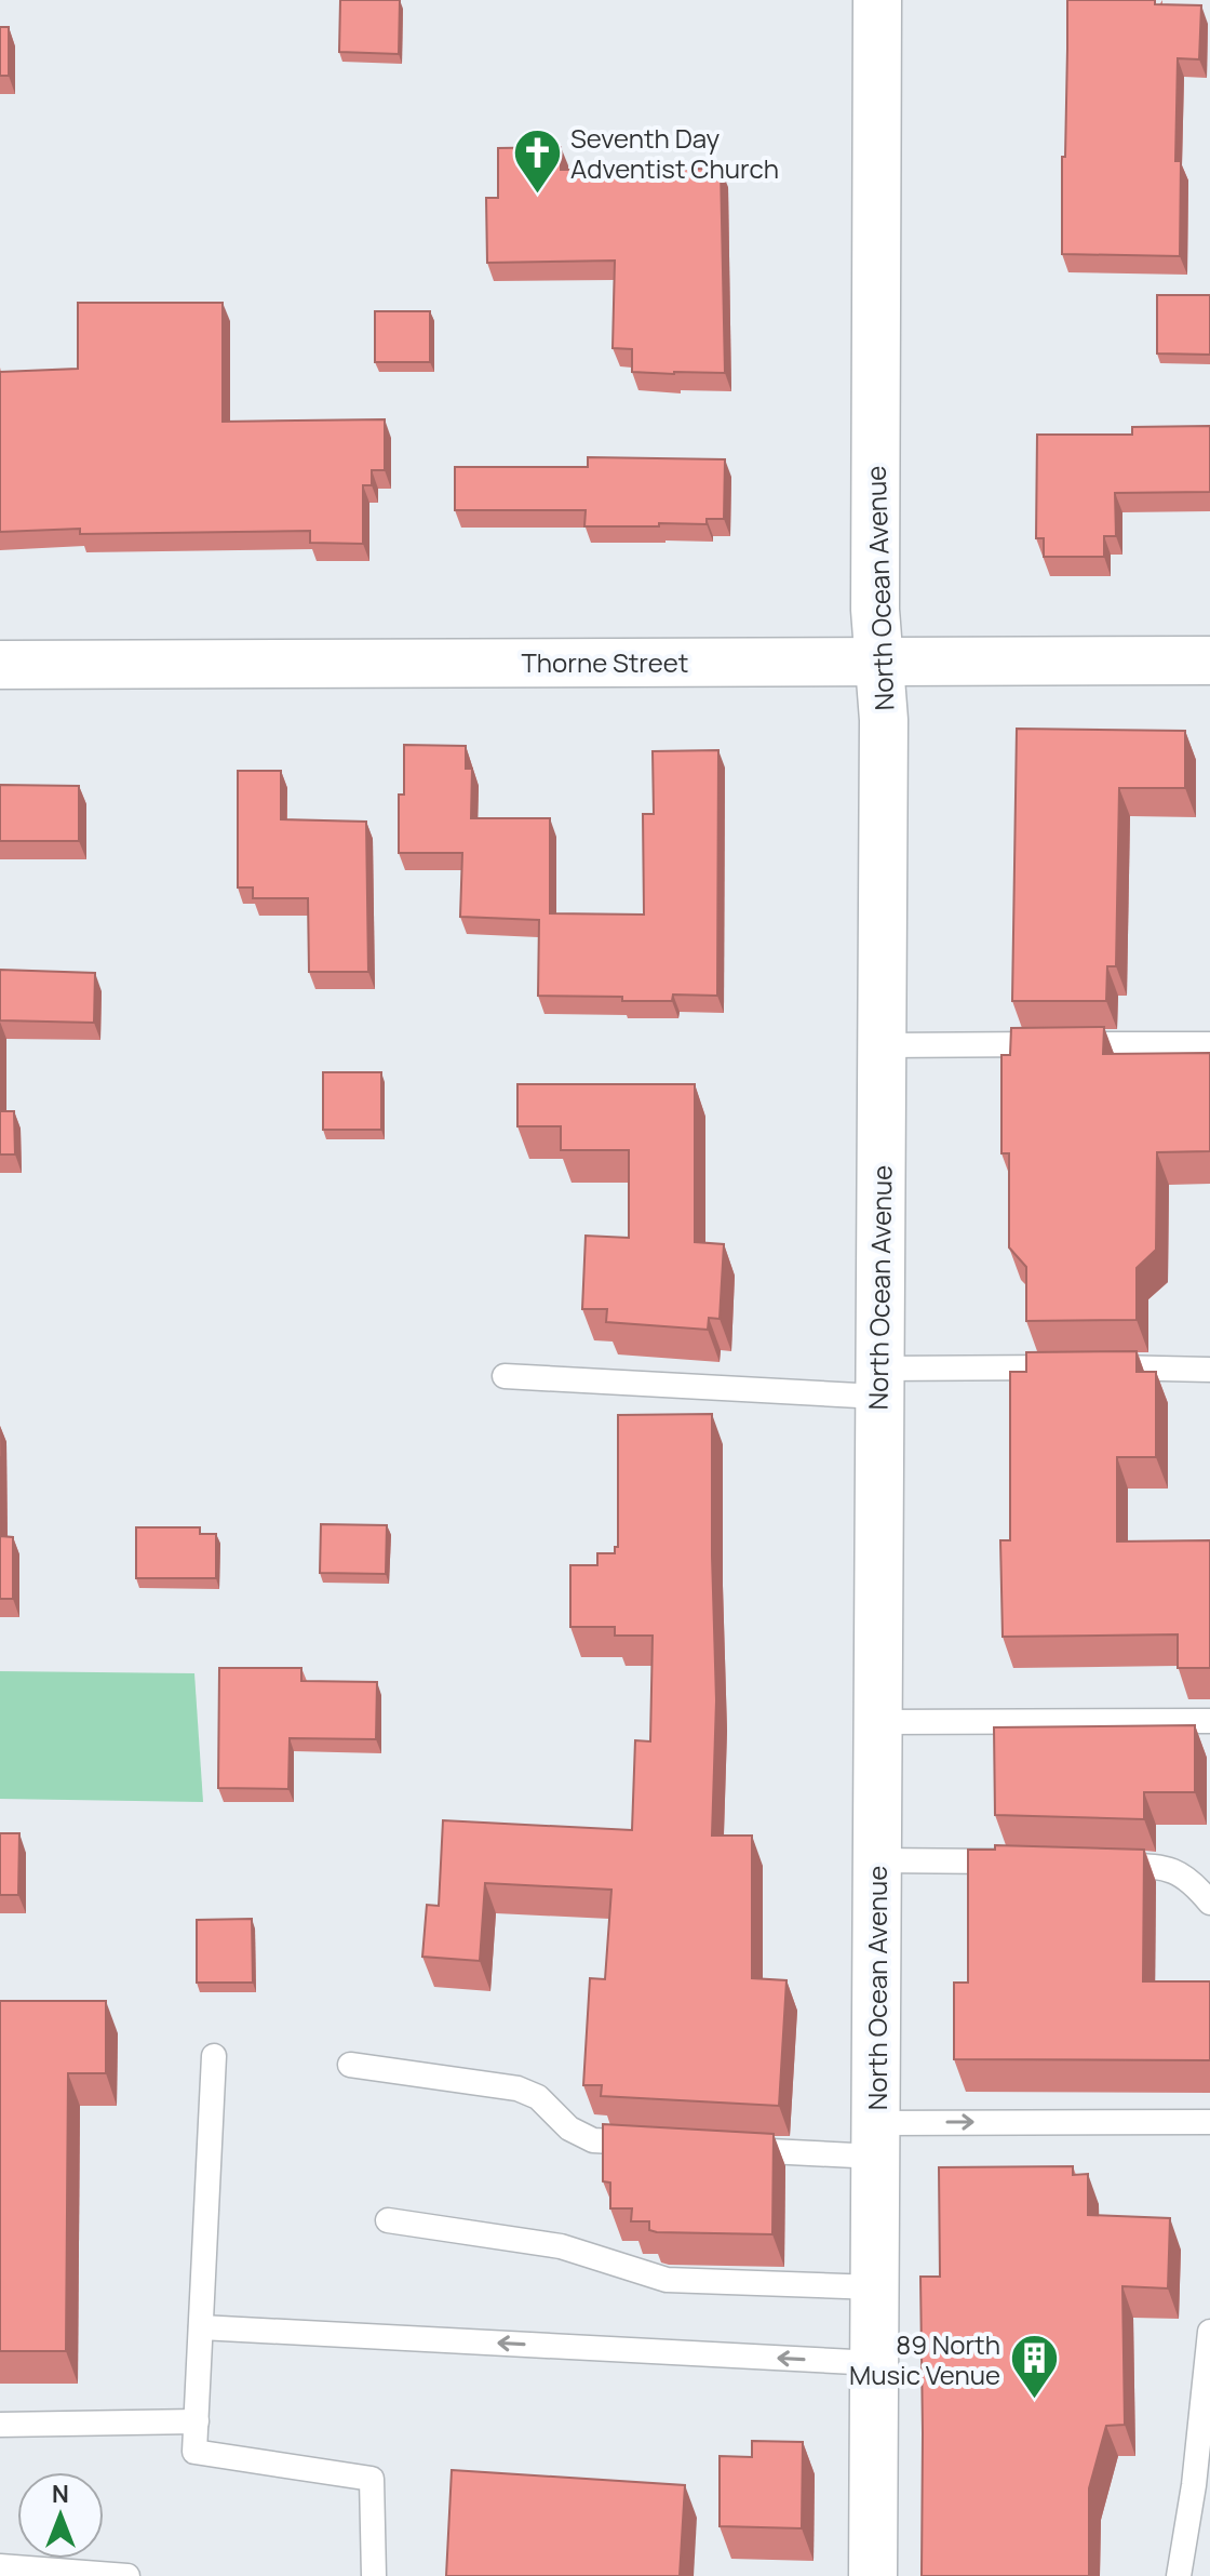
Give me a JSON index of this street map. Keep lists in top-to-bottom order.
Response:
{
  "streets": {
    "street": ["North Ocean Avenue", "Thorne Street"]
  },
  "crossings": [
    ["North Ocean Avenue", "Thorne Street"]
  ],
  "places": {
    "church": ["Seventh Day Adventist Church"],
    "building": ["89 North Music Venue"]
  },
  "north": "top"
}
